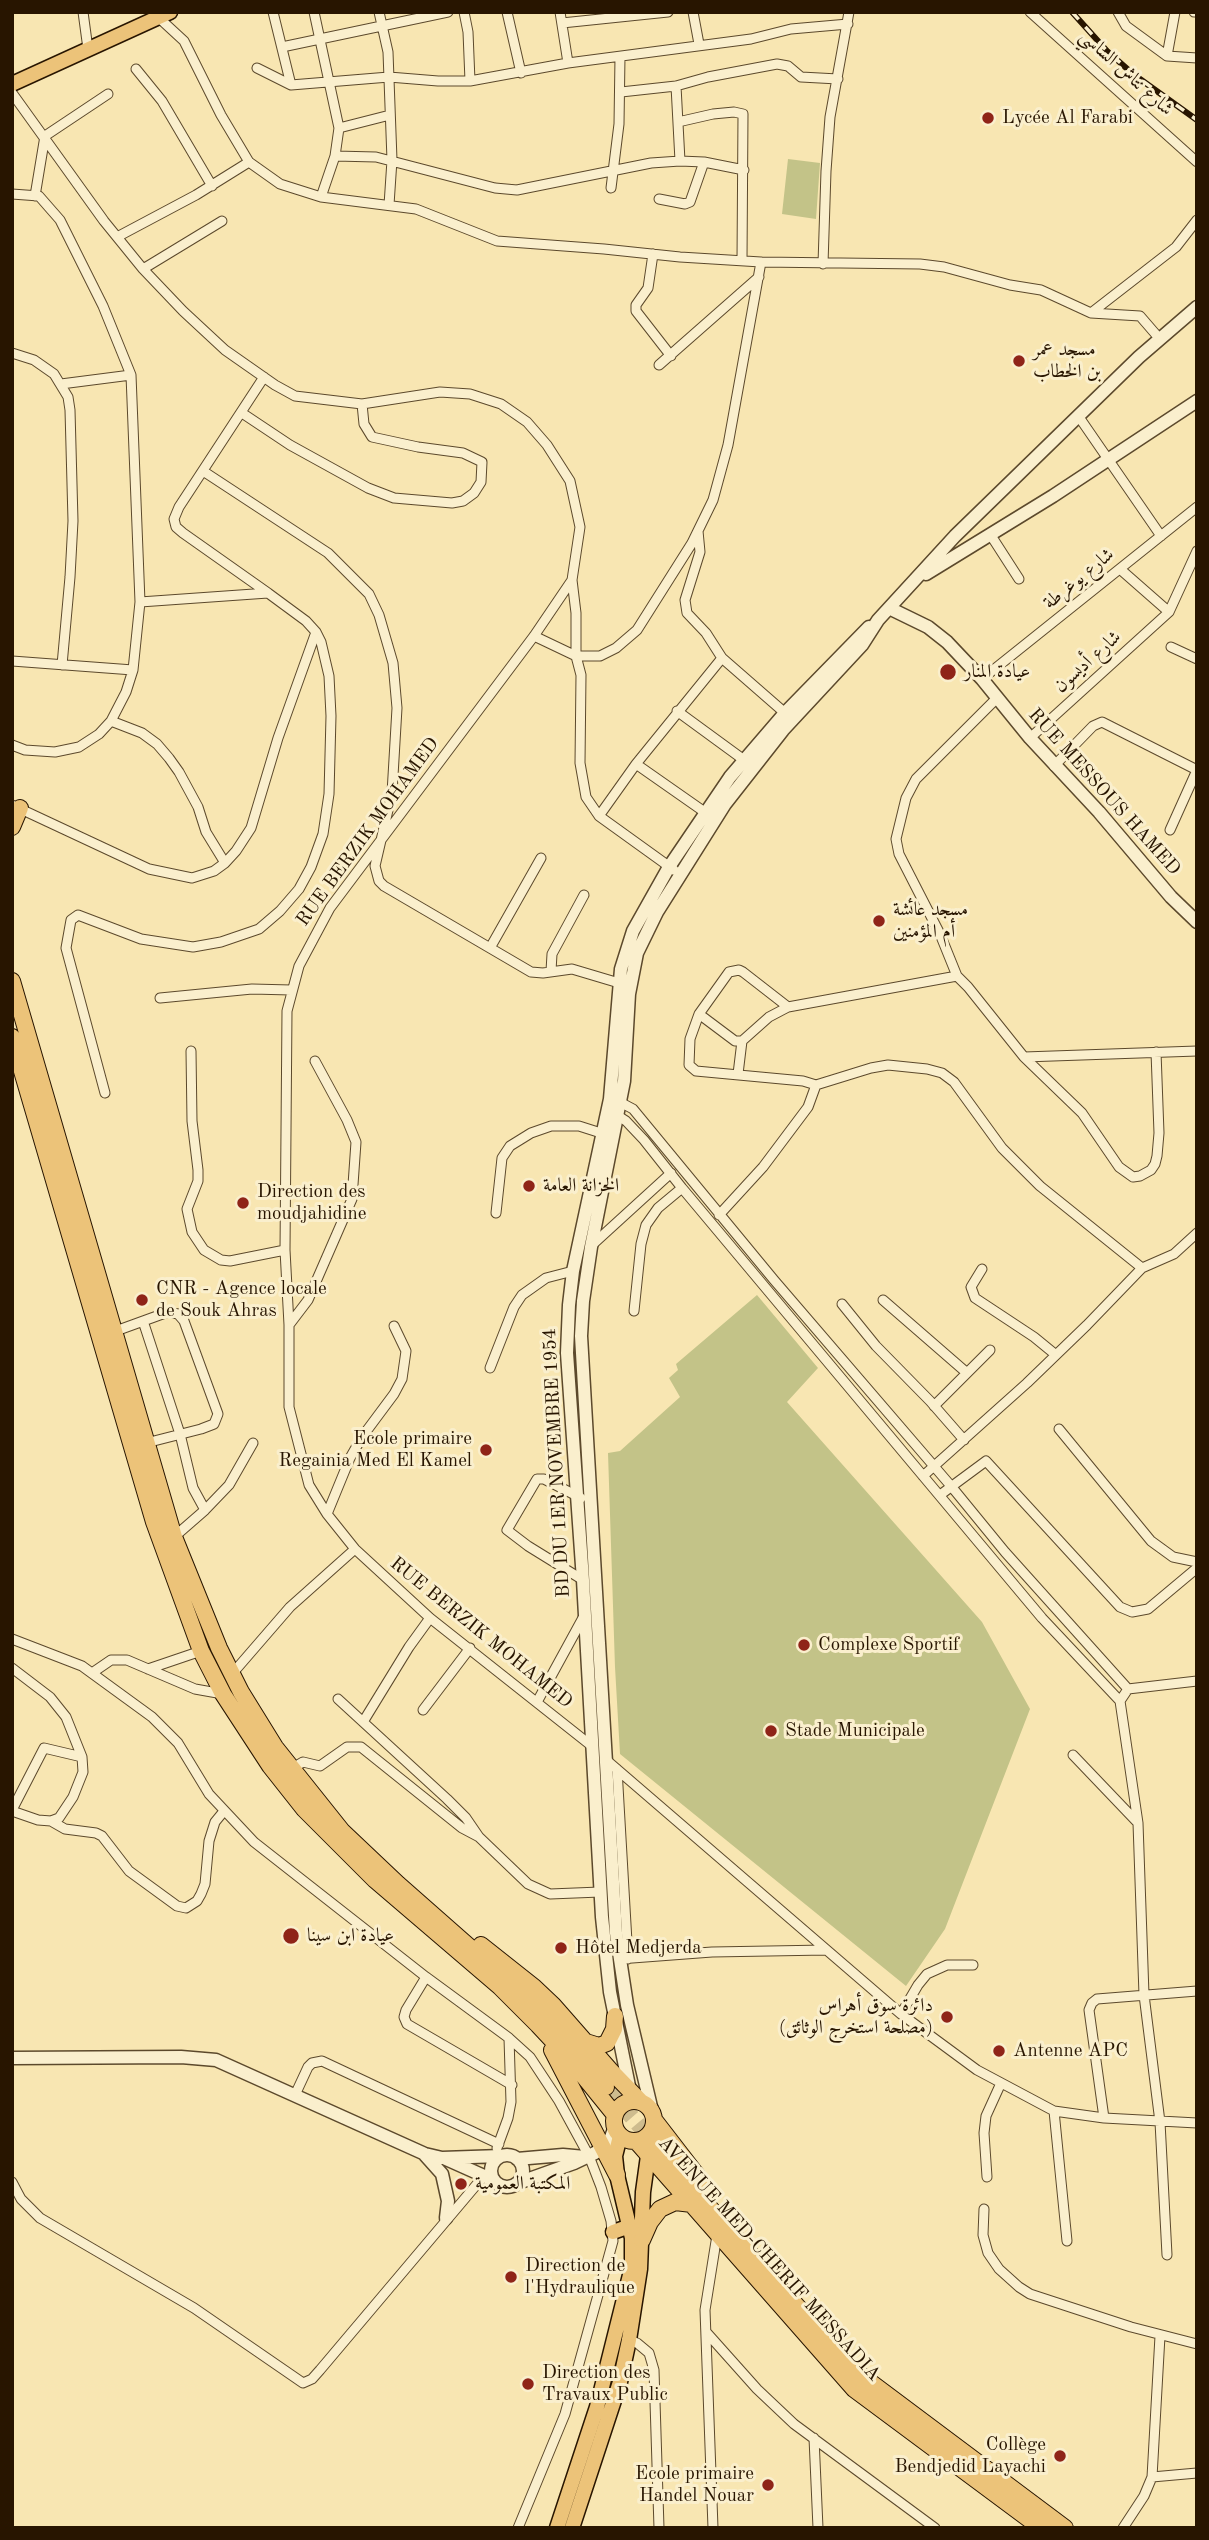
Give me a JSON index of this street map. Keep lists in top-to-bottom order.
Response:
{
  "streets": {
    "highway": ["AVENUE MED-CHERIF MESSADIA"],
    "street": [
      "شارع نتاش الساسي",
      "شارع يوغرطة",
      "شارع أديسون",
      "RUE MESSOUS HAMED",
      "RUE BERZIK MOHAMED",
      "BD DU 1ER NOVEMBRE 1954"
    ]
  },
  "crossings": [
    ["شارع يوغرطة", "RUE MESSOUS HAMED"],
    ["شارع أديسون", "RUE MESSOUS HAMED"],
    ["RUE BERZIK MOHAMED", "BD DU 1ER NOVEMBRE 1954"],
    ["BD DU 1ER NOVEMBRE 1954", "AVENUE MED-CHERIF MESSADIA"]
  ],
  "places": [
    "Lycée Al Farabi",
    "مسجد عمر بن الخطاب",
    "عيادة المنار",
    "مسجد عائشة أم المؤمنين",
    "الخزانة العامة",
    "Direction des moudjahidine",
    "CNR - Agence locale de Souk Ahras",
    "Ecole primaire Regainia Med El Kamel",
    "Complexe Sportif",
    "Stade Municipale",
    "عيادة ابن سينا",
    "Hôtel Medjerda",
    "دائرة سوق أهراس (مصلحة استخرج الوثائق)",
    "Antenne APC",
    "المكتبة العمومية",
    "Direction de l'Hydraulique",
    "Direction des Travaux Public",
    "Collège Bendjedid Layachi",
    "Ecole primaire Handel Nouar"
  ]
}
